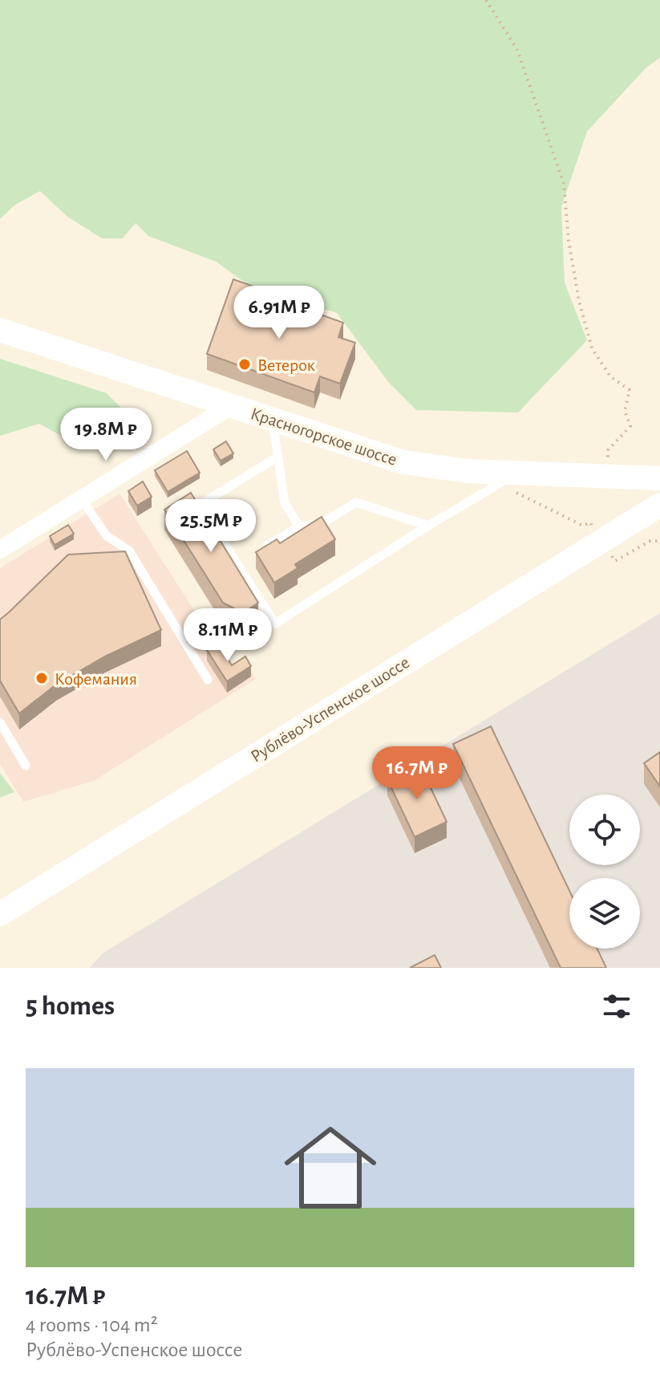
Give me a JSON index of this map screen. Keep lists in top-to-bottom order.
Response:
{
  "streets": {
    "main road": ["Красногорское шоссе", "Рублёво-Успенское шоссе"]
  },
  "places": ["Ветерок", "Кофемания"],
  "page": {
    "price": [
      "6.91M ₽",
      "19.8M ₽",
      "25.5M ₽",
      "8.11M ₽",
      "16.7M ₽"
    ],
    "heading": "5 homes",
    "list": [
      {
        "name": "16.7M ₽",
        "note": "4 rooms · 104 m² · Рублёво-Успенское шоссе"
      }
    ]
  }
}
